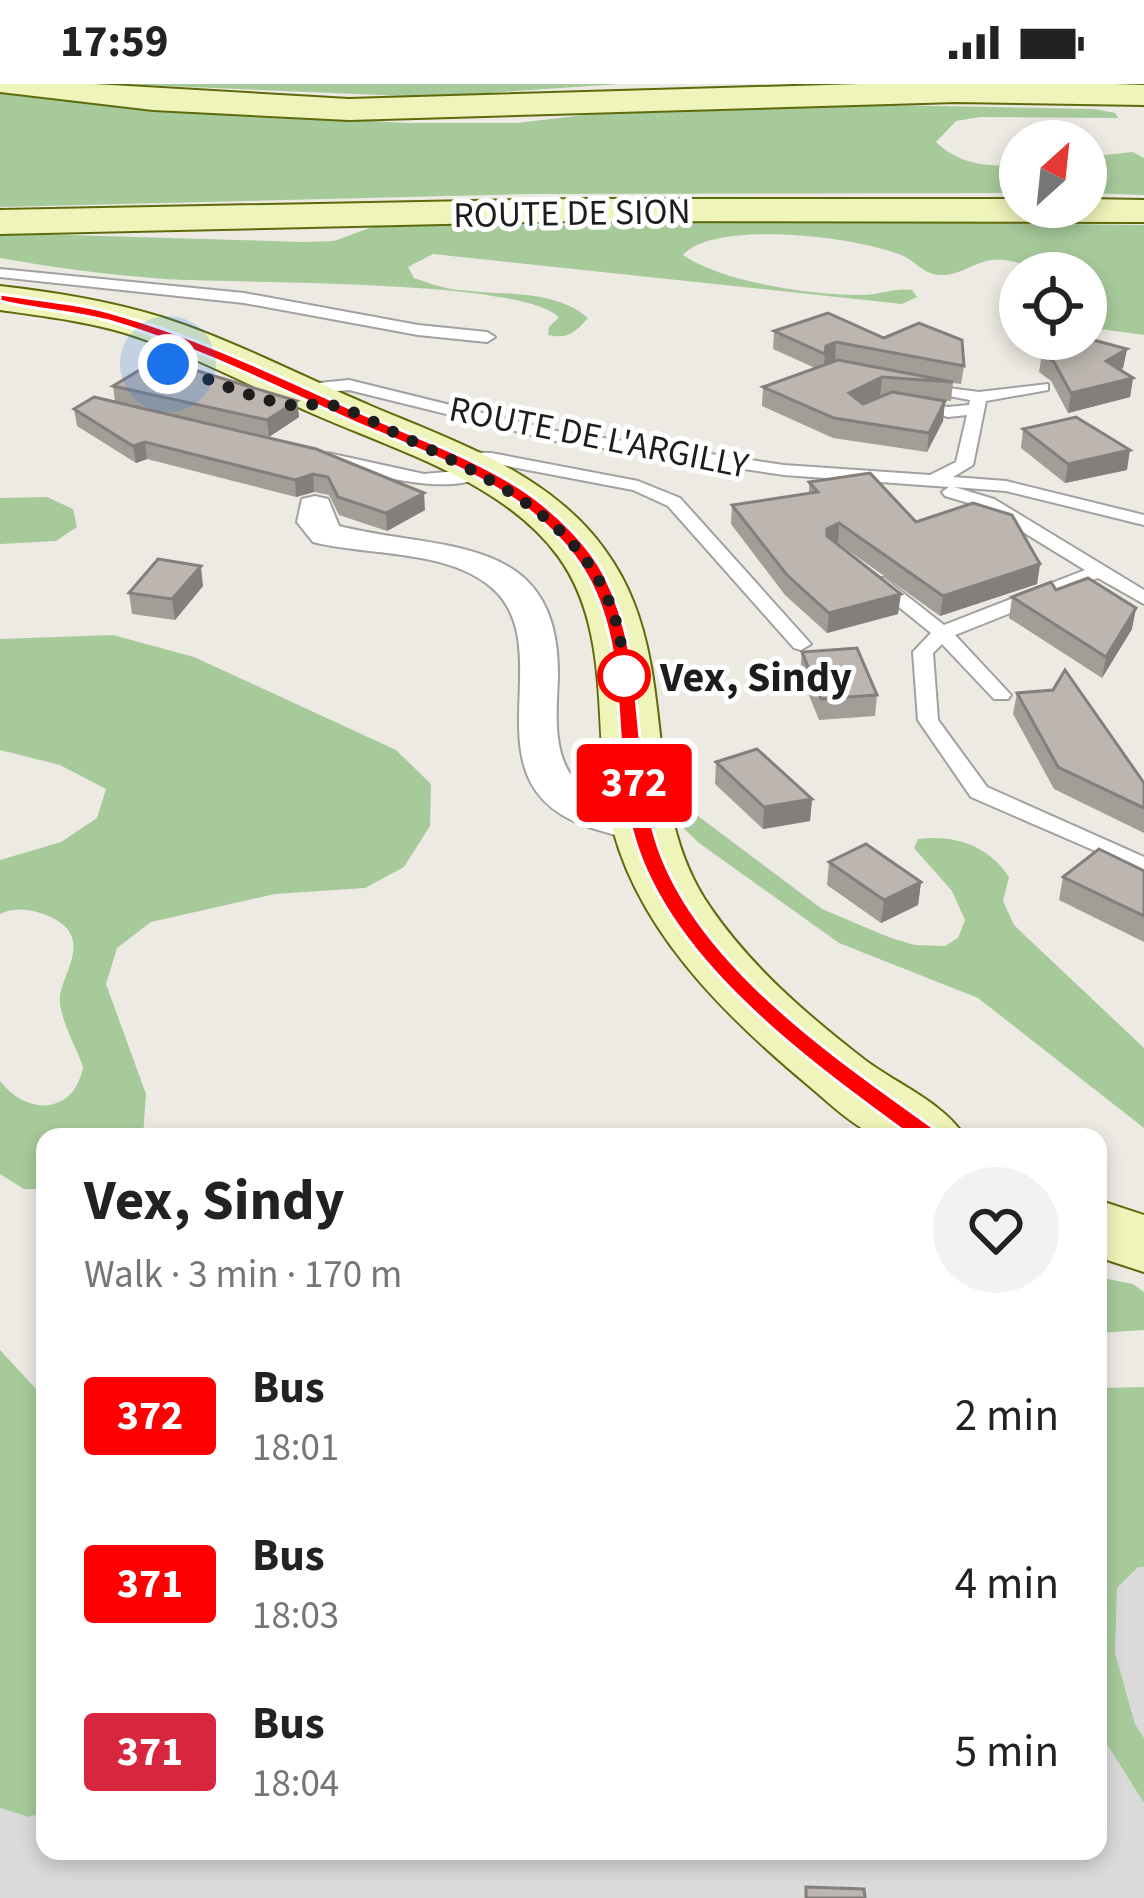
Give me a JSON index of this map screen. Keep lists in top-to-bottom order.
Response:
{
  "streets": {
    "main road": ["ROUTE DE SION"],
    "lane": ["ROUTE DE L'ARGILLY"]
  },
  "places": ["Vex, Sindy"],
  "lines": ["bus line 372"],
  "north": "top right",
  "page": {
    "status": "17:59",
    "on_map": "372",
    "heading": ["Vex, Sindy", "Walk · 3 min · 170 m"],
    "list": [
      {
        "mark": "372",
        "name": "Bus",
        "note": "18:01",
        "value": "2 min"
      },
      {
        "mark": "371",
        "name": "Bus",
        "note": "18:03",
        "value": "4 min"
      },
      {
        "mark": "371",
        "name": "Bus",
        "note": "18:04",
        "value": "5 min"
      }
    ]
  }
}
